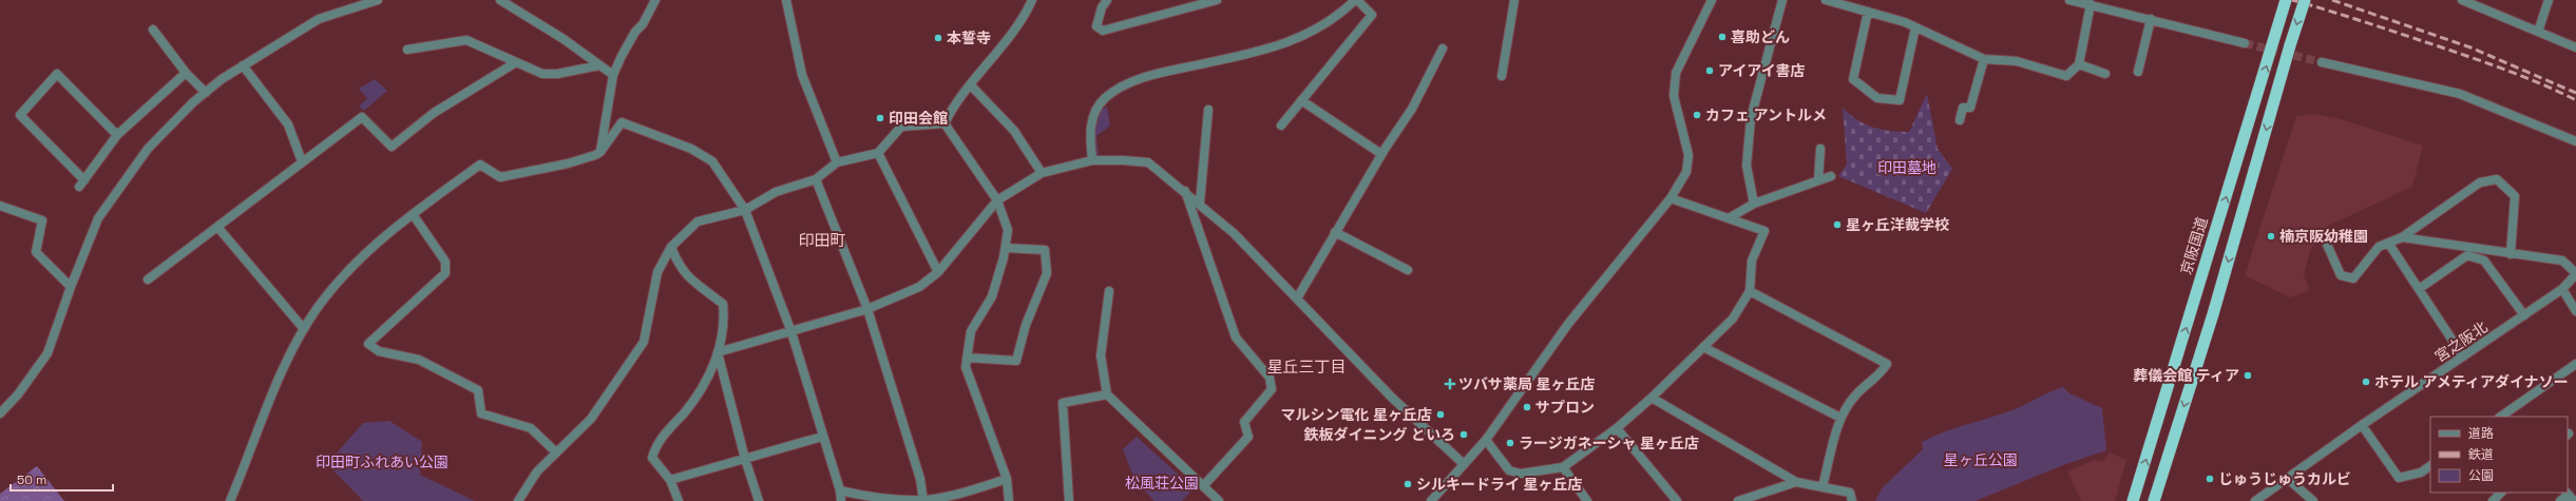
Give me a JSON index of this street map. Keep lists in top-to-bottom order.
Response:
{
  "streets": {
    "highway": ["京阪国道"],
    "street": ["宮之阪北"]
  },
  "districts": ["印田町", "星丘三丁目"],
  "parks": [
    "印田墓地",
    "星ヶ丘公園",
    "印田町ふれあい公園",
    "松風荘公園"
  ],
  "places": {
    "other": [
      "喜助どん",
      "本誓寺",
      "アイアイ書店",
      "カフェ アントルメ",
      "印田会館",
      "星ヶ丘洋裁学校",
      "楠京阪幼稚園",
      "葬儀会館 ティア",
      "ホテル アメティアダイナソー",
      "サプロン",
      "マルシン電化 星ヶ丘店",
      "鉄板ダイニング といろ",
      "ラージガネーシャ 星ヶ丘店",
      "じゅうじゅうカルビ",
      "シルキードライ 星ヶ丘店"
    ],
    "health": ["ツバサ薬局 星ヶ丘店"]
  },
  "legend": ["道路", "鉄道", "公園"],
  "scale_bar": "50 m"
}
